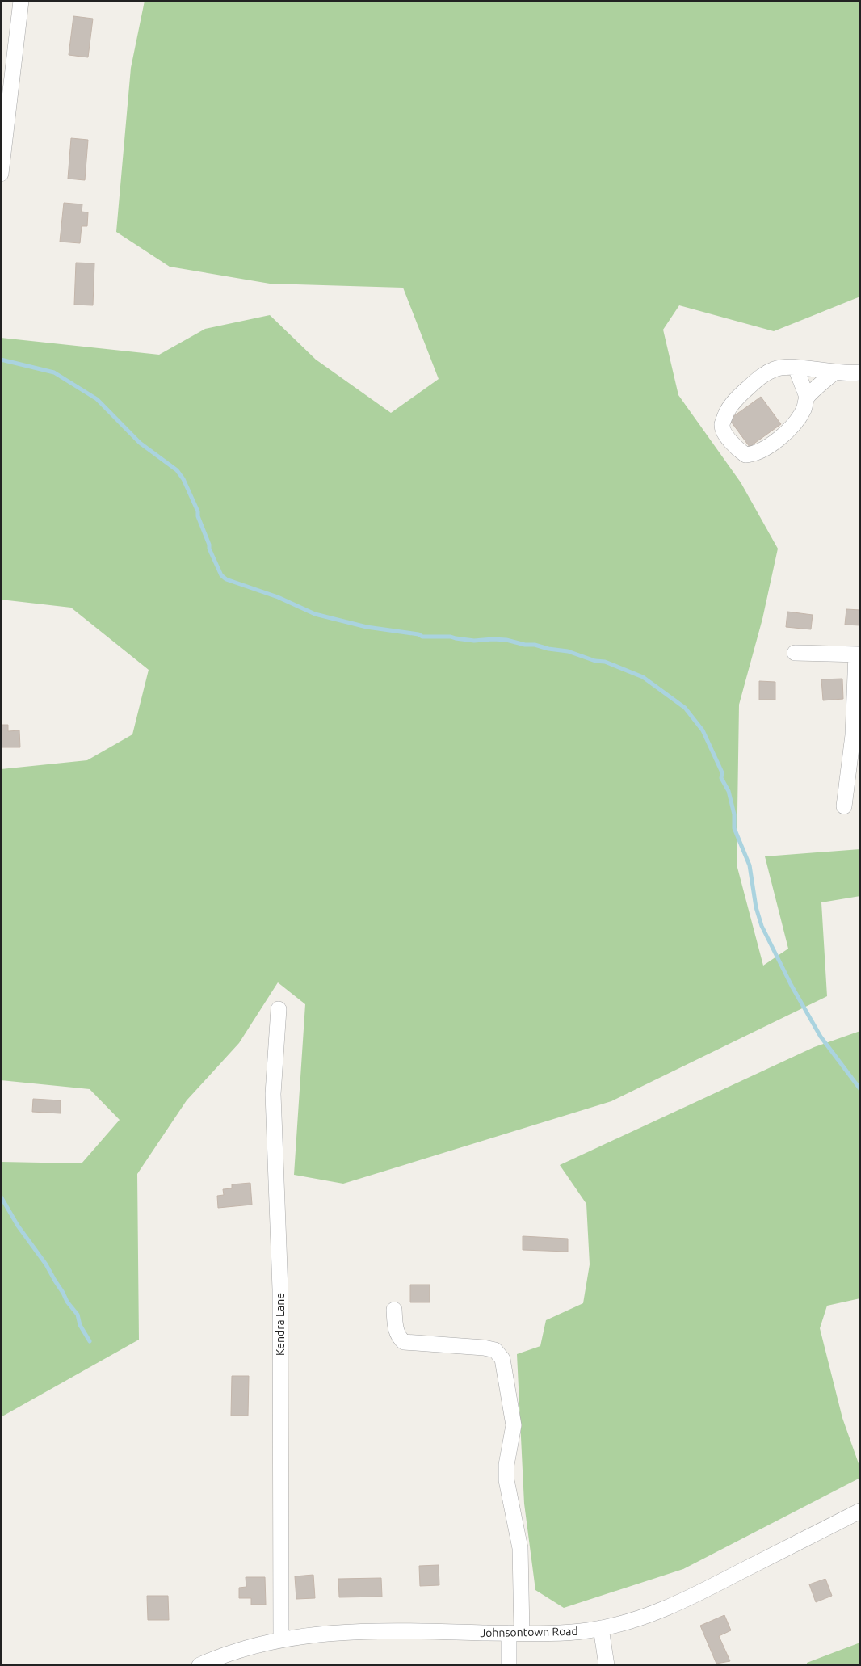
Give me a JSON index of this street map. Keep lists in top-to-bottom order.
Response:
{
  "streets": {
    "street": ["Kendra Lane", "Johnsontown Road"]
  },
  "crossings": [
    ["Kendra Lane", "Johnsontown Road"]
  ]
}
